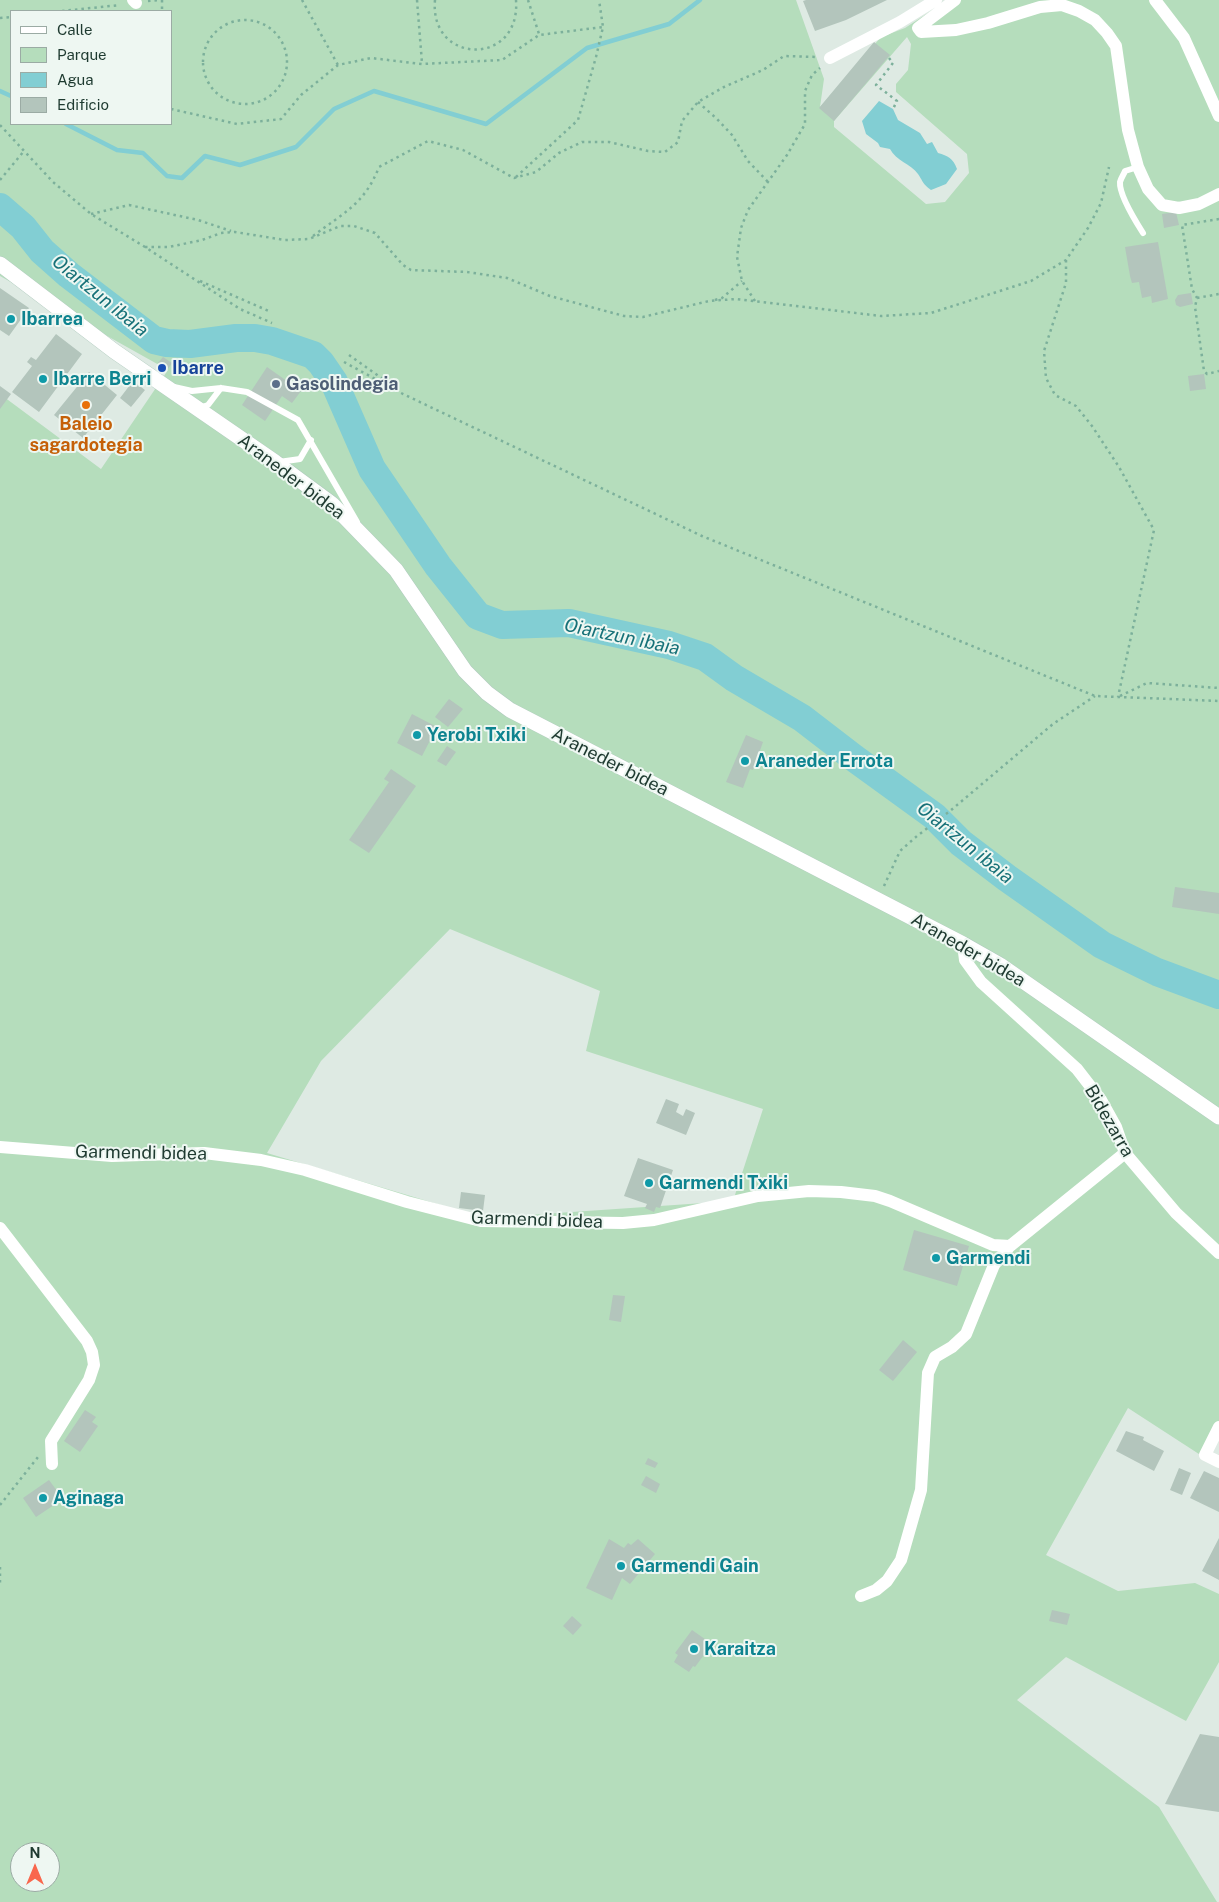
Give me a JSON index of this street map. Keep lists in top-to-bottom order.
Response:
{
  "streets": {
    "street": ["Araneder bidea", "Bidezarra", "Garmendi bidea"]
  },
  "crossings": [
    ["Araneder bidea", "Bidezarra"]
  ],
  "water": ["Oiartzun ibaia"],
  "places": [
    "Ibarrea",
    "Ibarre",
    "Ibarre Berri",
    "Gasolindegia",
    "Baleio sagardotegia",
    "Yerobi Txiki",
    "Araneder Errota",
    "Garmendi Txiki",
    "Garmendi",
    "Aginaga",
    "Garmendi Gain",
    "Karaitza"
  ],
  "legend": [
    "Calle",
    "Parque",
    "Agua",
    "Edificio"
  ],
  "north": "top"
}
